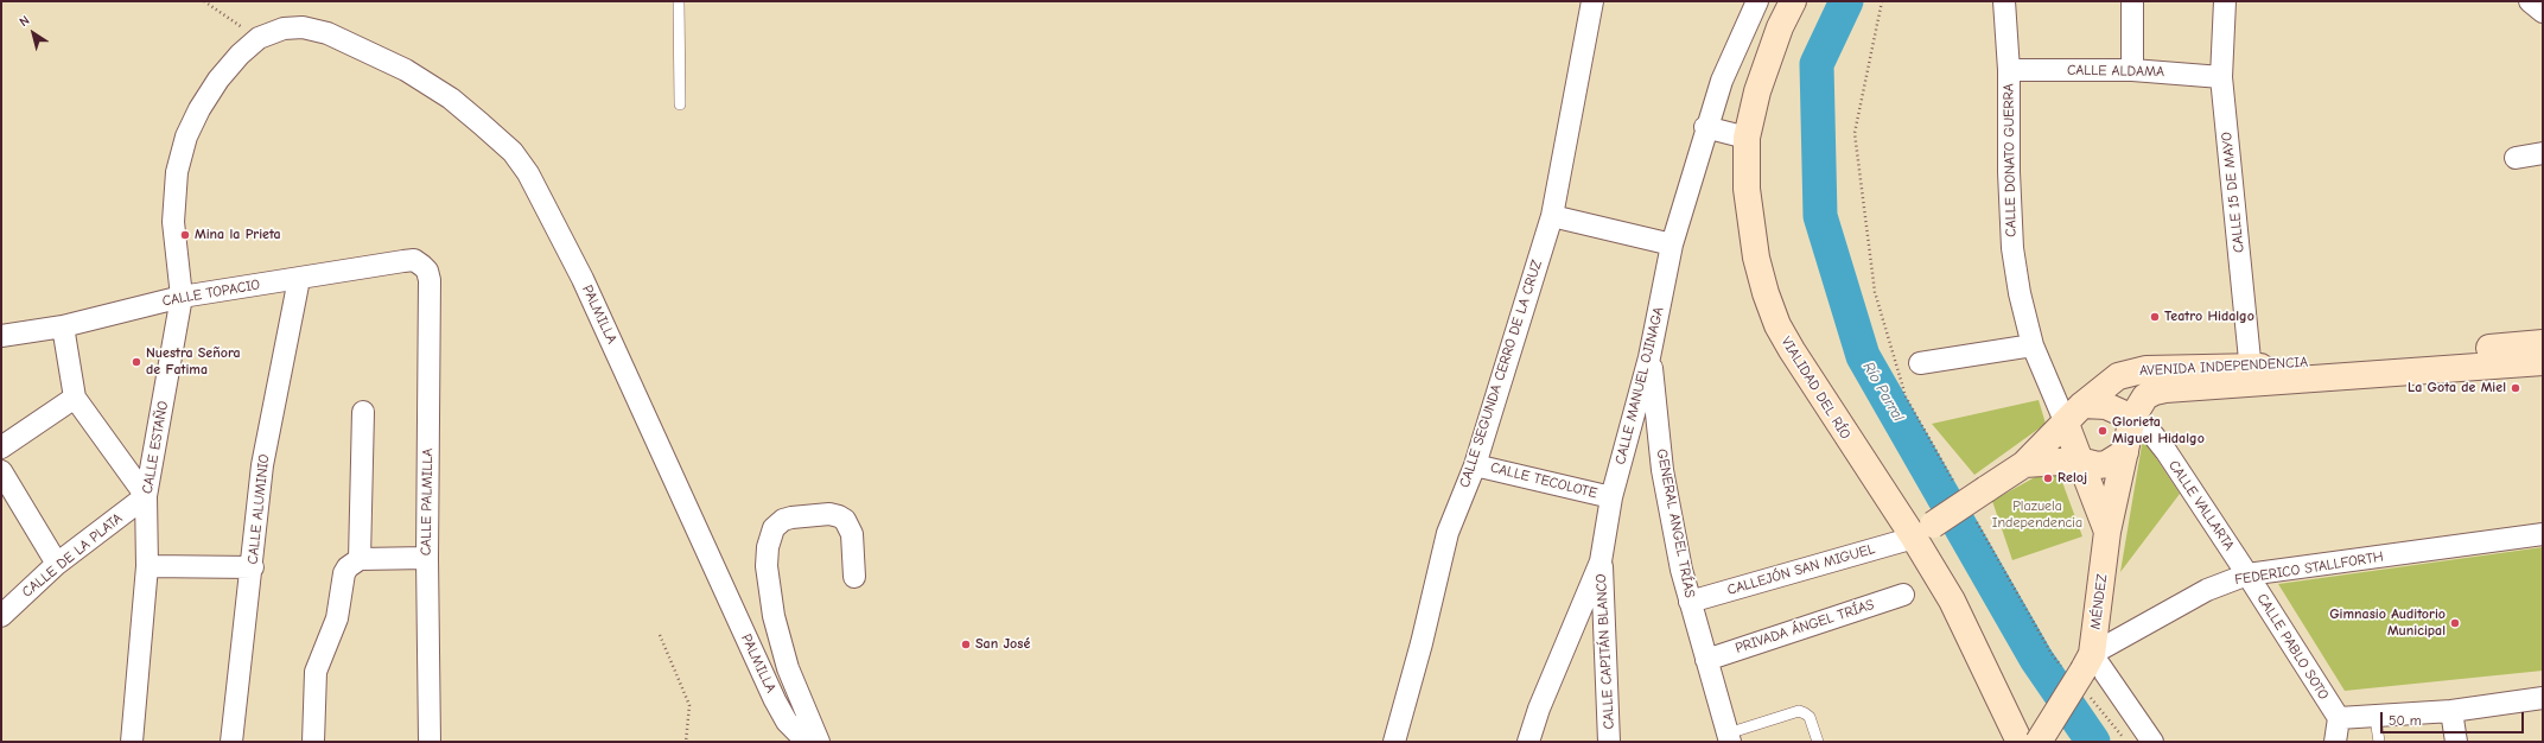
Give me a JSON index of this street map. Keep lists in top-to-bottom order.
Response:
{
  "streets": {
    "main road": ["AVENIDA INDEPENDENCIA", "VIALIDAD DEL RÍO", "MÉNDEZ"],
    "street": [
      "CALLE ALDAMA",
      "CALLE DONATO GUERRA",
      "CALLE 15 DE MAYO",
      "CALLE TOPACIO",
      "PALMILLA",
      "CALLE SEGUNDA CERRO DE LA CRUZ",
      "CALLE MANUEL OJINAGA",
      "CALLE ESTAÑO",
      "CALLE TECOLOTE",
      "CALLE PALMILLA",
      "CALLE VALLARTA",
      "CALLE ALUMINIO",
      "GENERAL ANGEL TRÍAS",
      "CALLE DE LA PLATA",
      "FEDERICO STALLFORTH",
      "CALLEJÓN SAN MIGUEL",
      "PRIVADA ÁNGEL TRÍAS",
      "CALLE PABLO SOTO",
      "CALLE CAPITÁN BLANCO"
    ]
  },
  "crossings": [
    ["CALLE ALDAMA", "CALLE DONATO GUERRA"],
    ["CALLE ALDAMA", "CALLE 15 DE MAYO"],
    ["CALLE DONATO GUERRA", "AVENIDA INDEPENDENCIA"],
    ["CALLE DONATO GUERRA", "CALLE VALLARTA"],
    ["CALLE 15 DE MAYO", "AVENIDA INDEPENDENCIA"],
    ["CALLE TOPACIO", "CALLE ESTAÑO"],
    ["CALLE TOPACIO", "CALLE PALMILLA"],
    ["CALLE TOPACIO", "CALLE ALUMINIO"],
    ["PALMILLA", "CALLE ESTAÑO"],
    ["AVENIDA INDEPENDENCIA", "VIALIDAD DEL RÍO"],
    ["AVENIDA INDEPENDENCIA", "CALLE VALLARTA"],
    ["AVENIDA INDEPENDENCIA", "CALLEJÓN SAN MIGUEL"],
    ["AVENIDA INDEPENDENCIA", "MÉNDEZ"],
    ["CALLE SEGUNDA CERRO DE LA CRUZ", "CALLE TECOLOTE"],
    ["CALLE MANUEL OJINAGA", "CALLE TECOLOTE"],
    ["CALLE MANUEL OJINAGA", "GENERAL ANGEL TRÍAS"],
    ["CALLE MANUEL OJINAGA", "CALLE CAPITÁN BLANCO"],
    ["VIALIDAD DEL RÍO", "CALLEJÓN SAN MIGUEL"],
    ["CALLE ESTAÑO", "CALLE DE LA PLATA"],
    ["CALLE VALLARTA", "FEDERICO STALLFORTH"],
    ["CALLE VALLARTA", "CALLE PABLO SOTO"],
    ["GENERAL ANGEL TRÍAS", "CALLEJÓN SAN MIGUEL"],
    ["GENERAL ANGEL TRÍAS", "PRIVADA ÁNGEL TRÍAS"],
    ["FEDERICO STALLFORTH", "MÉNDEZ"],
    ["FEDERICO STALLFORTH", "CALLE PABLO SOTO"]
  ],
  "water": ["Río Parral"],
  "parks": ["Plazuela Independencia"],
  "places": [
    "Mina la Prieta",
    "Teatro Hidalgo",
    "Nuestra Señora de Fatima",
    "La Gota de Miel",
    "Glorieta Miguel Hidalgo",
    "Reloj",
    "Gimnasio Auditorio Municipal",
    "San José"
  ],
  "scale_bar": "50 m",
  "north": "top left"
}
